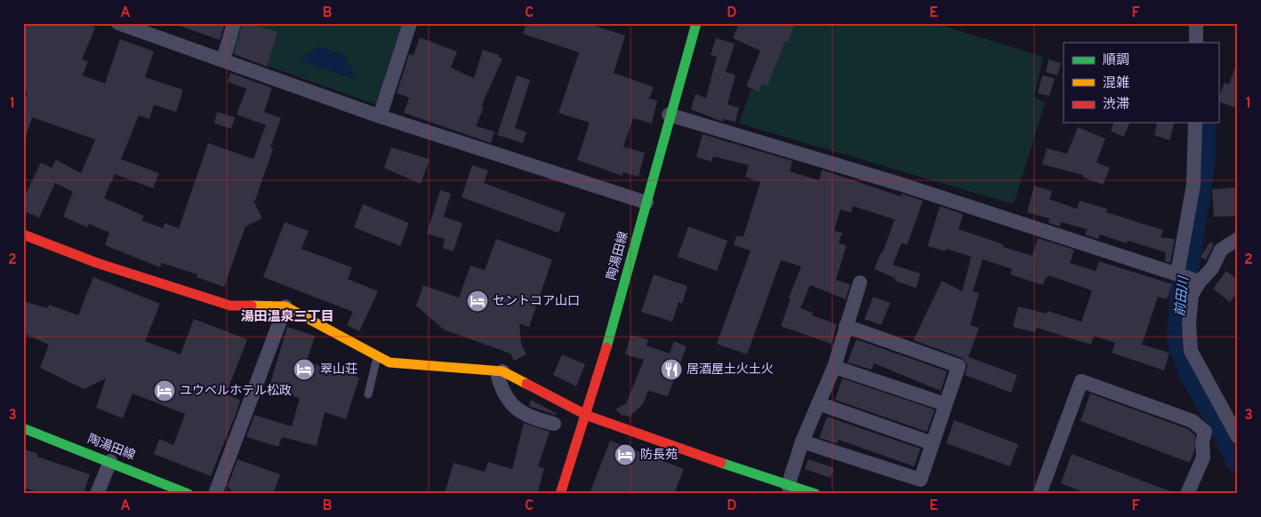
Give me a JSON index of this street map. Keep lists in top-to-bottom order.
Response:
{
  "streets": {
    "street": ["陶湯田線"]
  },
  "districts": ["湯田温泉三丁目"],
  "water": ["前田川"],
  "places": {
    "hotel": [
      "セントコア山口",
      "翠山荘",
      "ユウベルホテル松政",
      "防長苑"
    ],
    "restaurant": ["居酒屋土火土火"]
  },
  "legend": ["順調", "混雑", "渋滞"],
  "grid": {
    "columns": [
      "A",
      "B",
      "C",
      "D",
      "E",
      "F"
    ],
    "rows": ["1", "2", "3"]
  }
}
